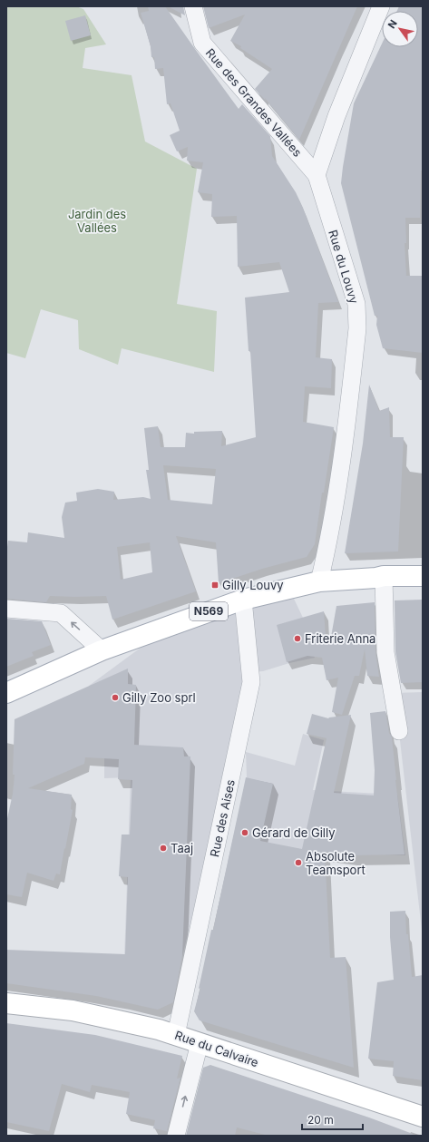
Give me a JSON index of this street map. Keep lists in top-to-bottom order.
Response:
{
  "streets": {
    "main road": ["N569", "Rue du Calvaire"],
    "street": ["Rue des Grandes Vallées", "Rue du Louvy", "Rue des Aises"]
  },
  "crossings": [
    ["Rue des Grandes Vallées", "Rue du Louvy"],
    ["Rue du Louvy", "N569"],
    ["N569", "Rue des Aises"],
    ["Rue des Aises", "Rue du Calvaire"]
  ],
  "parks": ["Jardin des Vallées"],
  "places": {
    "transit": ["Gilly Louvy"],
    "other": [
      "Friterie Anna",
      "Gilly Zoo sprl",
      "Gérard de Gilly",
      "Taaj",
      "Absolute Teamsport"
    ]
  },
  "scale_bar": "20 m",
  "north": "top left"
}
